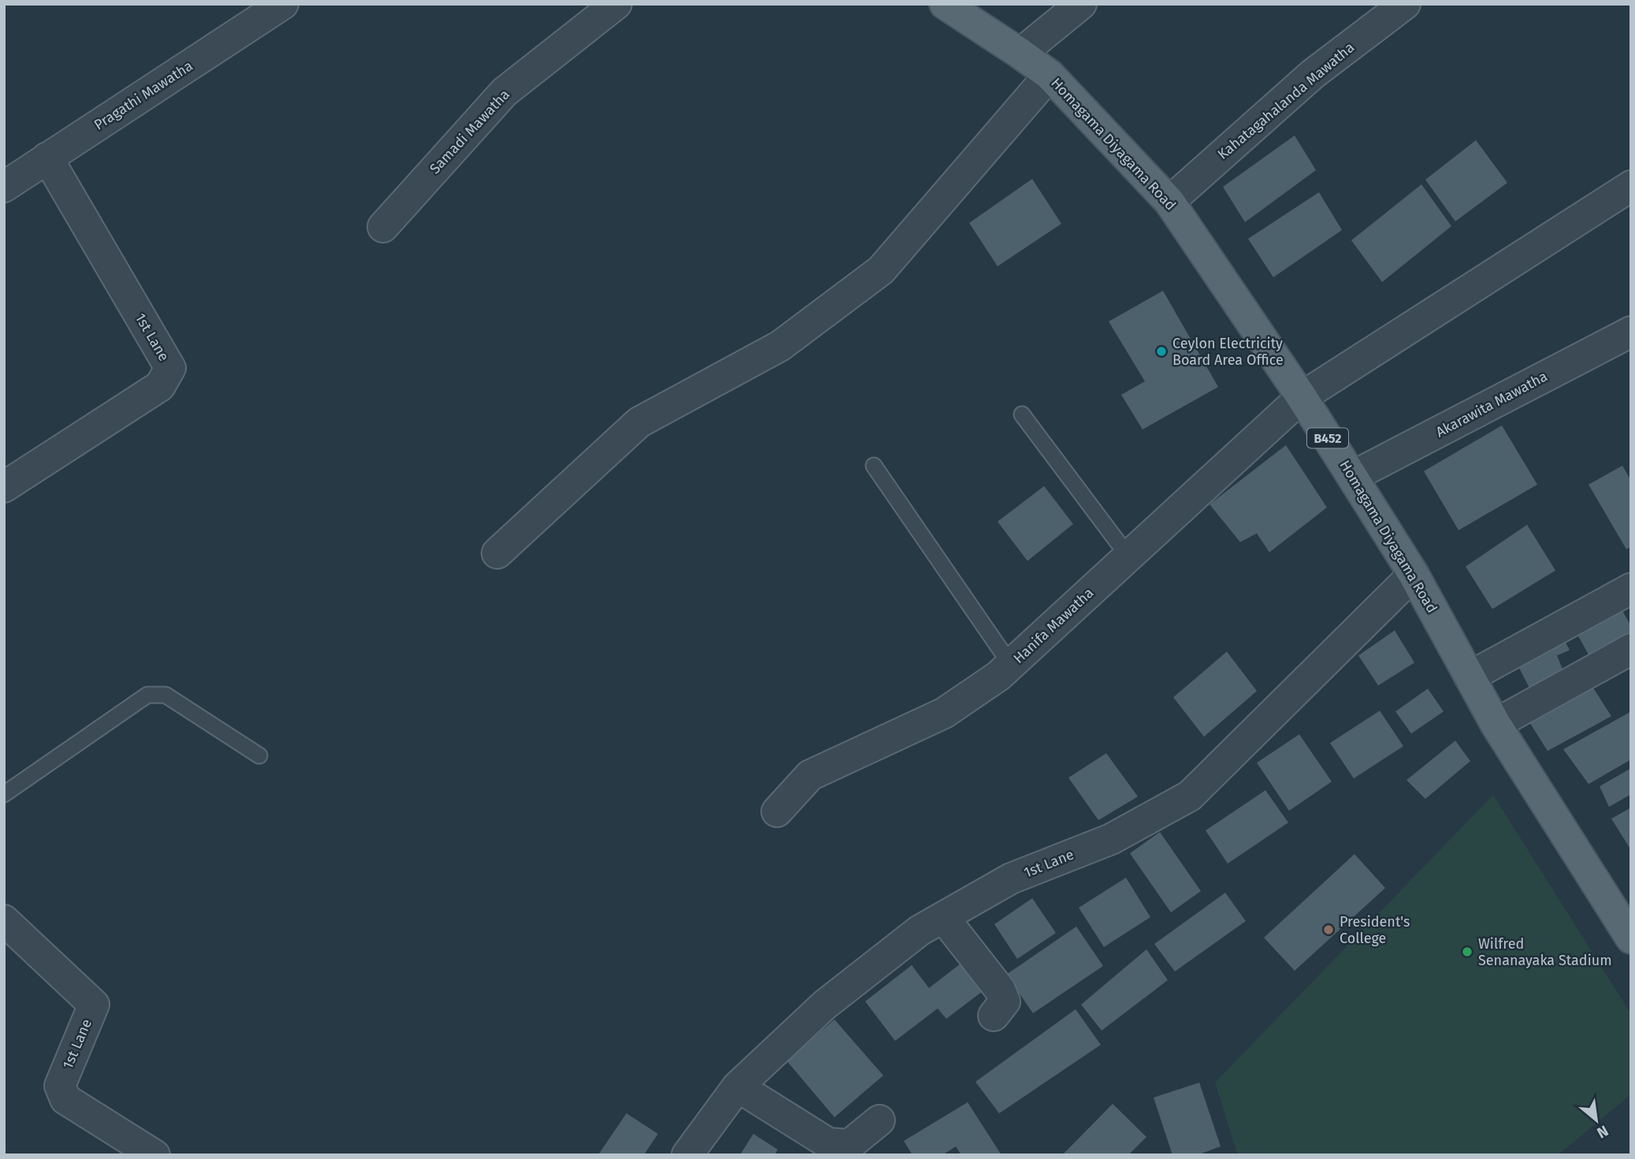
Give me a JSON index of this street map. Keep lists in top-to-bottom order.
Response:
{
  "streets": {
    "main road": ["Homagama Diyagama Road", "B452"],
    "street": [
      "Pragathi Mawatha",
      "Kahatagahalanda Mawatha",
      "Samadi Mawatha",
      "1st Lane",
      "Akarawita Mawatha",
      "Hanifa Mawatha"
    ]
  },
  "crossings": [
    ["Pragathi Mawatha", "1st Lane"],
    ["Kahatagahalanda Mawatha", "Homagama Diyagama Road"],
    ["Homagama Diyagama Road", "1st Lane"],
    ["Homagama Diyagama Road", "Akarawita Mawatha"],
    ["Homagama Diyagama Road", "Hanifa Mawatha"]
  ],
  "places": ["Ceylon Electricity Board Area Office", "President's College", "Wilfred Senanayaka Stadium"],
  "north": "bottom right"
}
